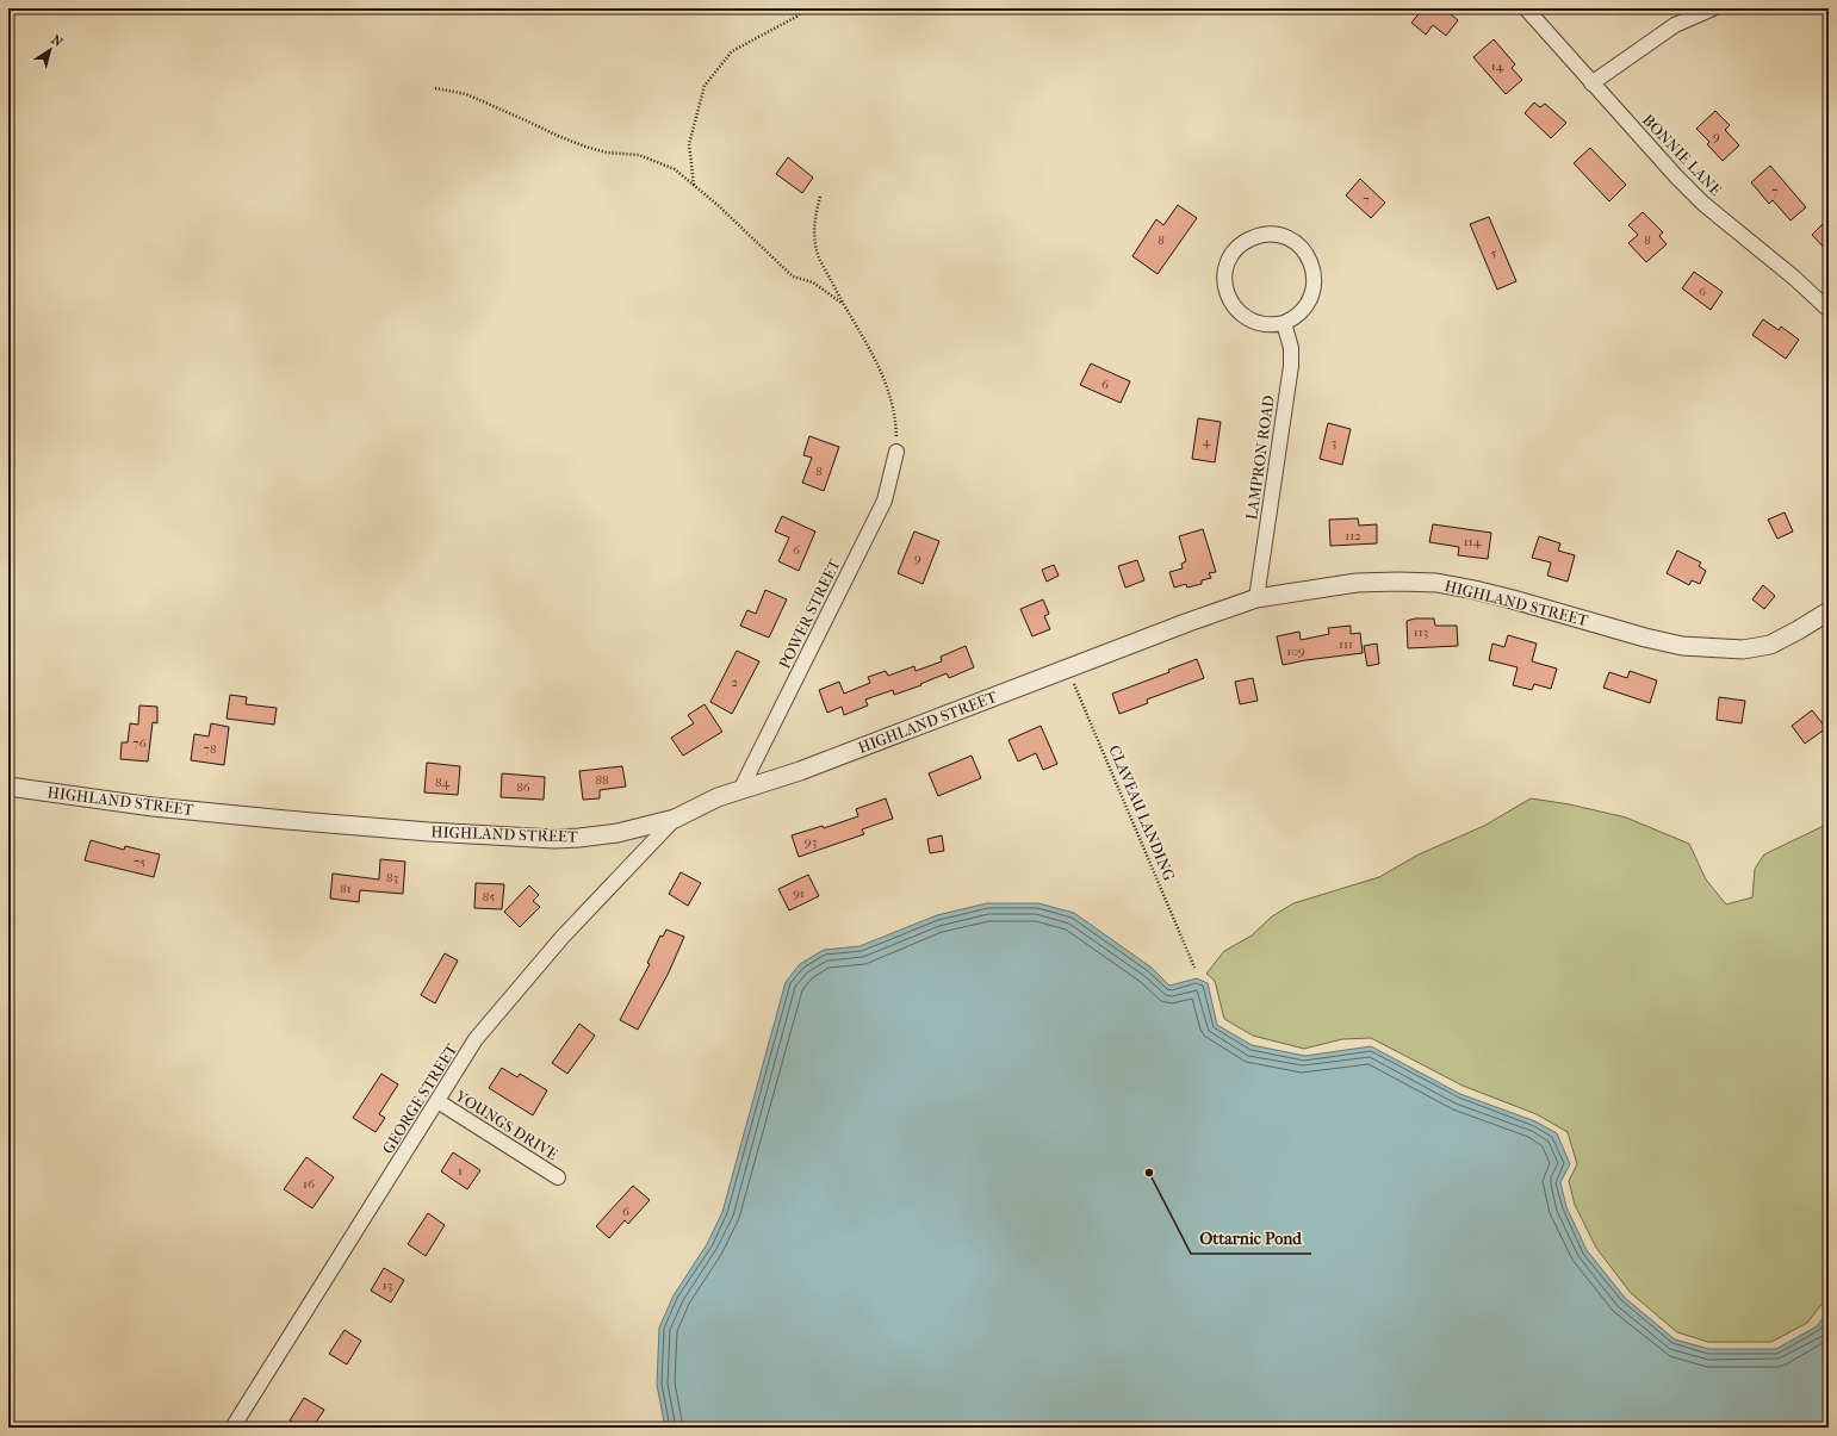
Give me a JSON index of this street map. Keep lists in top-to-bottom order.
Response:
{
  "streets": {
    "street": [
      "BONNIE LANE",
      "LAMPRON ROAD",
      "HIGHLAND STREET",
      "POWER STREET",
      "GEORGE STREET",
      "YOUNGS DRIVE"
    ],
    "path": ["CLAVEAU LANDING"]
  },
  "crossings": [
    ["LAMPRON ROAD", "HIGHLAND STREET"],
    ["HIGHLAND STREET", "POWER STREET"],
    ["HIGHLAND STREET", "CLAVEAU LANDING"],
    ["HIGHLAND STREET", "GEORGE STREET"],
    ["GEORGE STREET", "YOUNGS DRIVE"]
  ],
  "places": ["Ottarnic Pond"],
  "house_numbers": [
    "14",
    "9",
    "7",
    "7",
    "8",
    "8",
    "5",
    "6",
    "6",
    "4",
    "3",
    "8",
    "112",
    "114",
    "6",
    "9",
    "113",
    "111",
    "109",
    "2",
    "76",
    "78",
    "88",
    "84",
    "86",
    "93",
    "75",
    "83",
    "81",
    "91",
    "85",
    "1",
    "16",
    "6",
    "13"
  ],
  "north": "top right"
}
